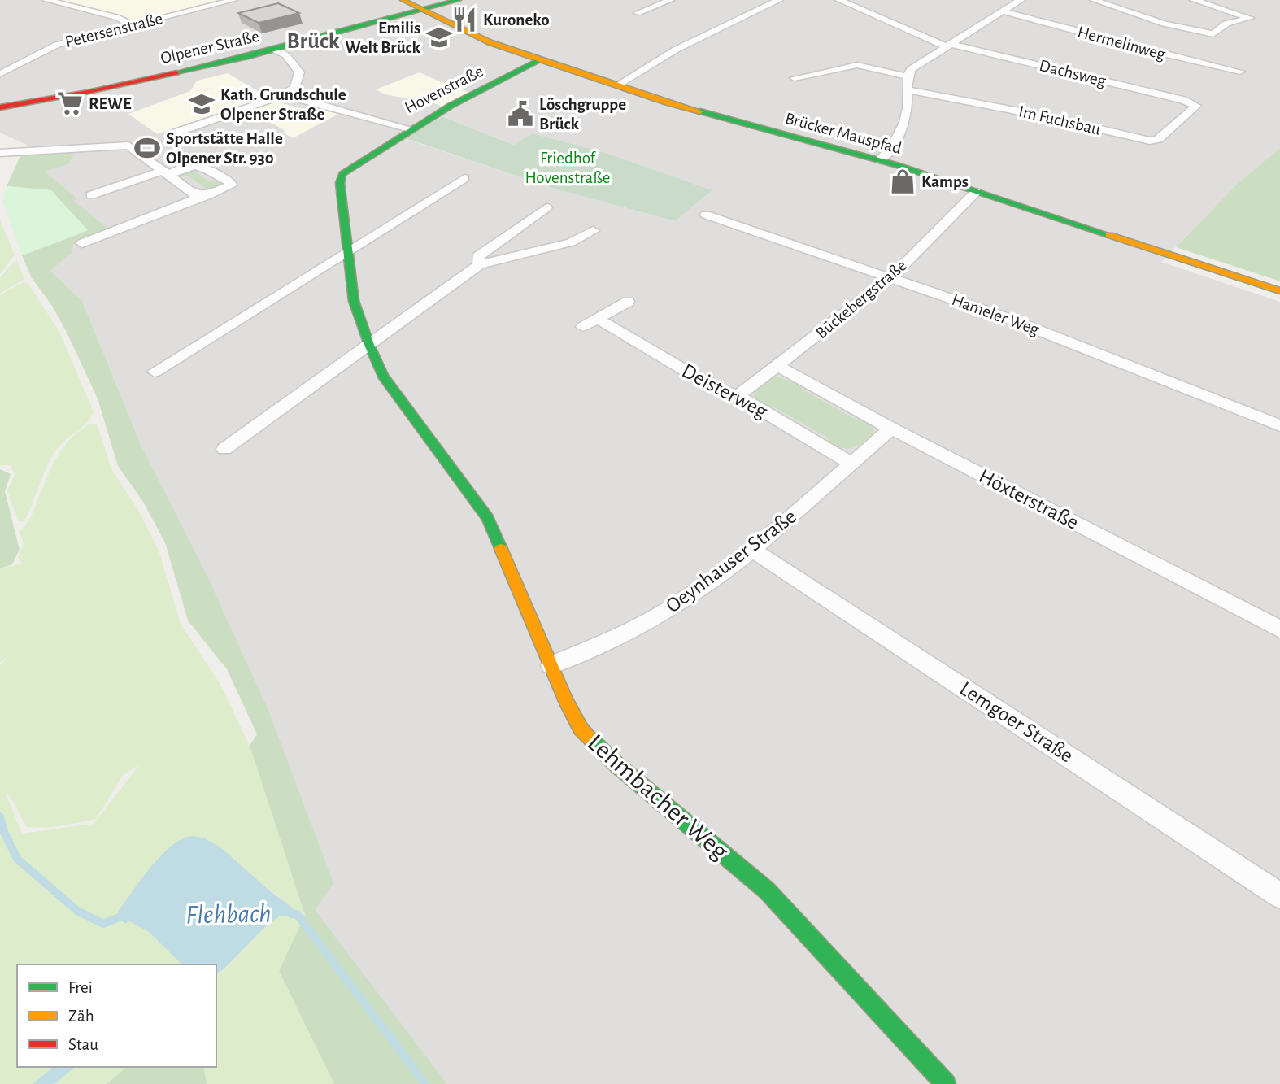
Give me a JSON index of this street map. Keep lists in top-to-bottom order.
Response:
{
  "streets": {
    "main road": [
      "Olpener Straße",
      "Hovenstraße",
      "Brücker Mauspfad",
      "Lehmbacher Weg"
    ],
    "street": [
      "Petersenstraße",
      "Hermelinweg",
      "Dachsweg",
      "Im Fuchsbau",
      "Bückebergstraße",
      "Hameler Weg",
      "Deisterweg",
      "Höxterstraße",
      "Oeynhauser Straße",
      "Lemgoer Straße"
    ]
  },
  "crossings": [
    ["Olpener Straße", "Brücker Mauspfad"],
    ["Dachsweg", "Im Fuchsbau"],
    ["Hovenstraße", "Brücker Mauspfad"],
    ["Hovenstraße", "Lehmbacher Weg"],
    ["Brücker Mauspfad", "Bückebergstraße"],
    ["Bückebergstraße", "Hameler Weg"],
    ["Bückebergstraße", "Deisterweg"],
    ["Bückebergstraße", "Höxterstraße"],
    ["Deisterweg", "Oeynhauser Straße"],
    ["Höxterstraße", "Oeynhauser Straße"],
    ["Oeynhauser Straße", "Lemgoer Straße"],
    ["Oeynhauser Straße", "Lehmbacher Weg"]
  ],
  "districts": ["Brück"],
  "water": ["Flehbach"],
  "parks": ["Friedhof Hovenstraße"],
  "places": {
    "restaurant": ["Kuroneko"],
    "school or university": ["Emilis Welt Brück", "Kath. Grundschule Olpener Straße"],
    "supermarket": ["REWE"],
    "public building": ["Löschgruppe Brück"],
    "sports": ["Sportstätte Halle Olpener Str. 930"],
    "shop": ["Kamps"]
  },
  "legend": ["Frei", "Zäh", "Stau"]
}
